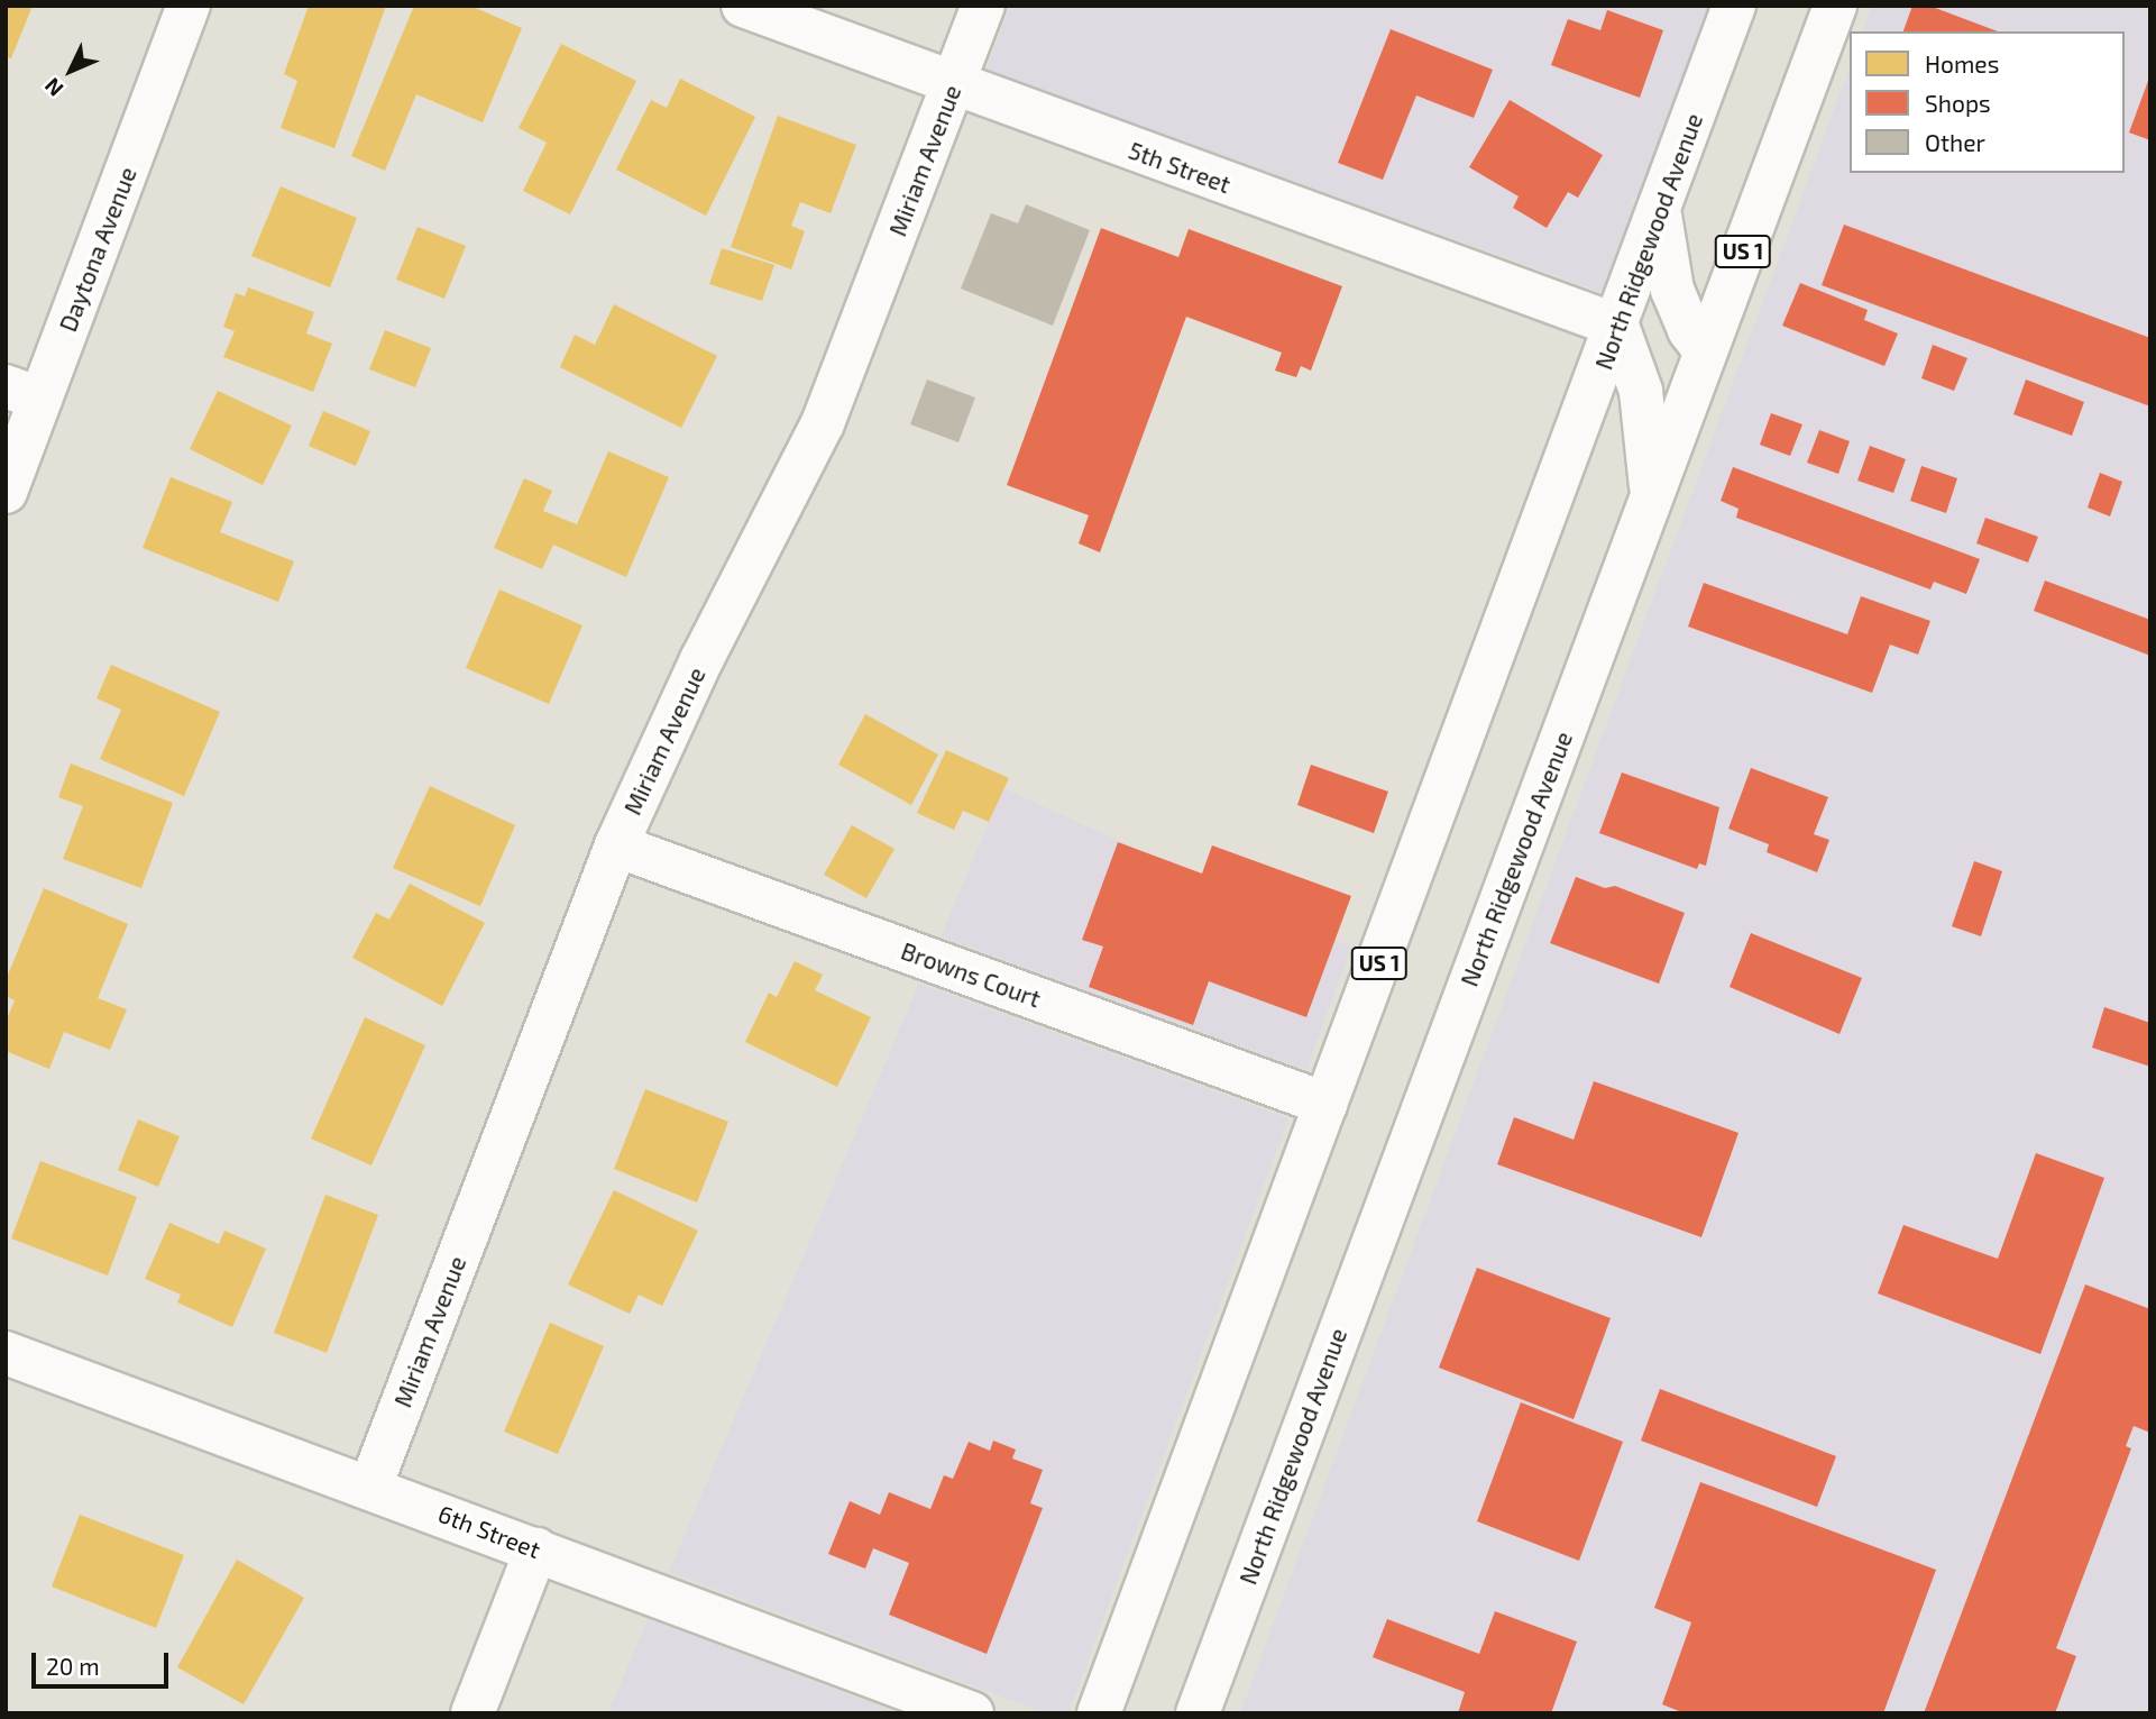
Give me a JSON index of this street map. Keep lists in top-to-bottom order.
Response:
{
  "streets": {
    "street": [
      "Miriam Avenue",
      "5th Street",
      "North Ridgewood Avenue",
      "Daytona Avenue",
      "US 1",
      "Browns Court",
      "6th Street"
    ]
  },
  "crossings": [
    ["Miriam Avenue", "5th Street"],
    ["Miriam Avenue", "Browns Court"],
    ["Miriam Avenue", "6th Street"],
    ["5th Street", "North Ridgewood Avenue"],
    ["North Ridgewood Avenue", "Browns Court"]
  ],
  "legend": ["Homes", "Shops", "Other"],
  "scale_bar": "20 m",
  "north": "bottom left"
}
